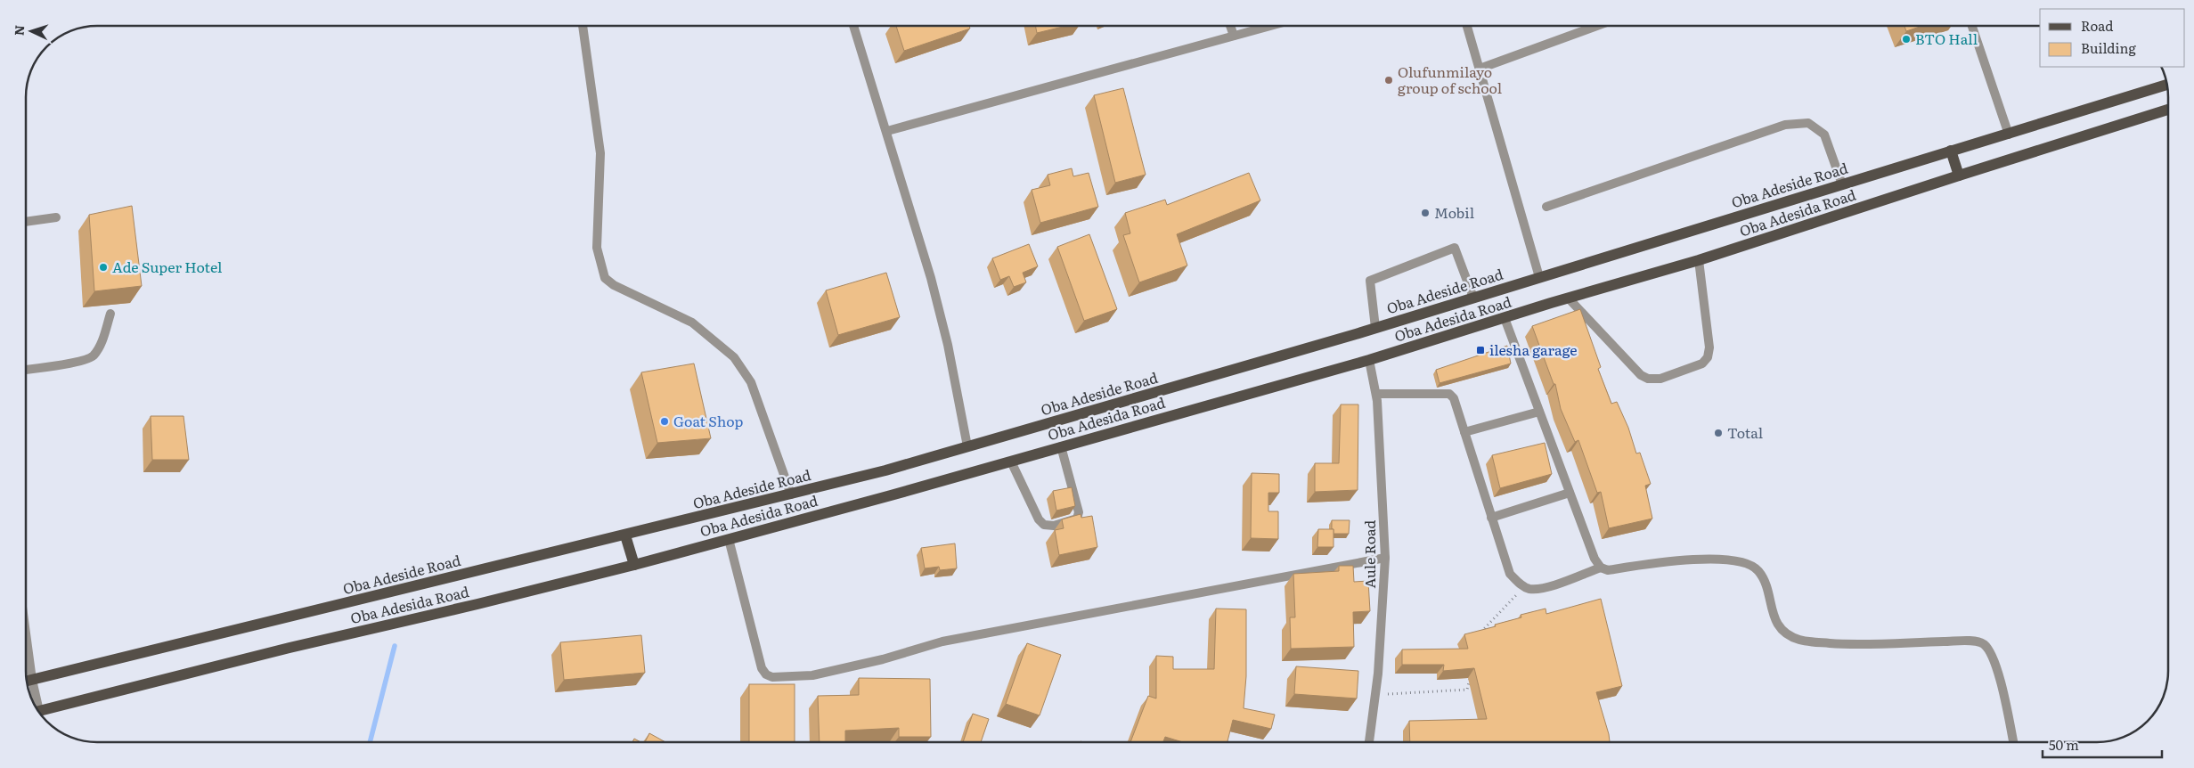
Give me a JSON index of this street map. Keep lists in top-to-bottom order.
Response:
{
  "streets": {
    "main road": ["Oba Adeside Road", "Oba Adesida Road"],
    "street": ["Aule Road"]
  },
  "crossings": [
    ["Oba Adesida Road", "Aule Road"]
  ],
  "places": {
    "other": [
      "BTO Hall",
      "Olufunmilayo group of school",
      "Mobil",
      "Ade Super Hotel",
      "Goat Shop",
      "Total"
    ],
    "transit": ["ilesha garage"]
  },
  "legend": ["Road", "Building"],
  "scale_bar": "50 m",
  "north": "left"
}
